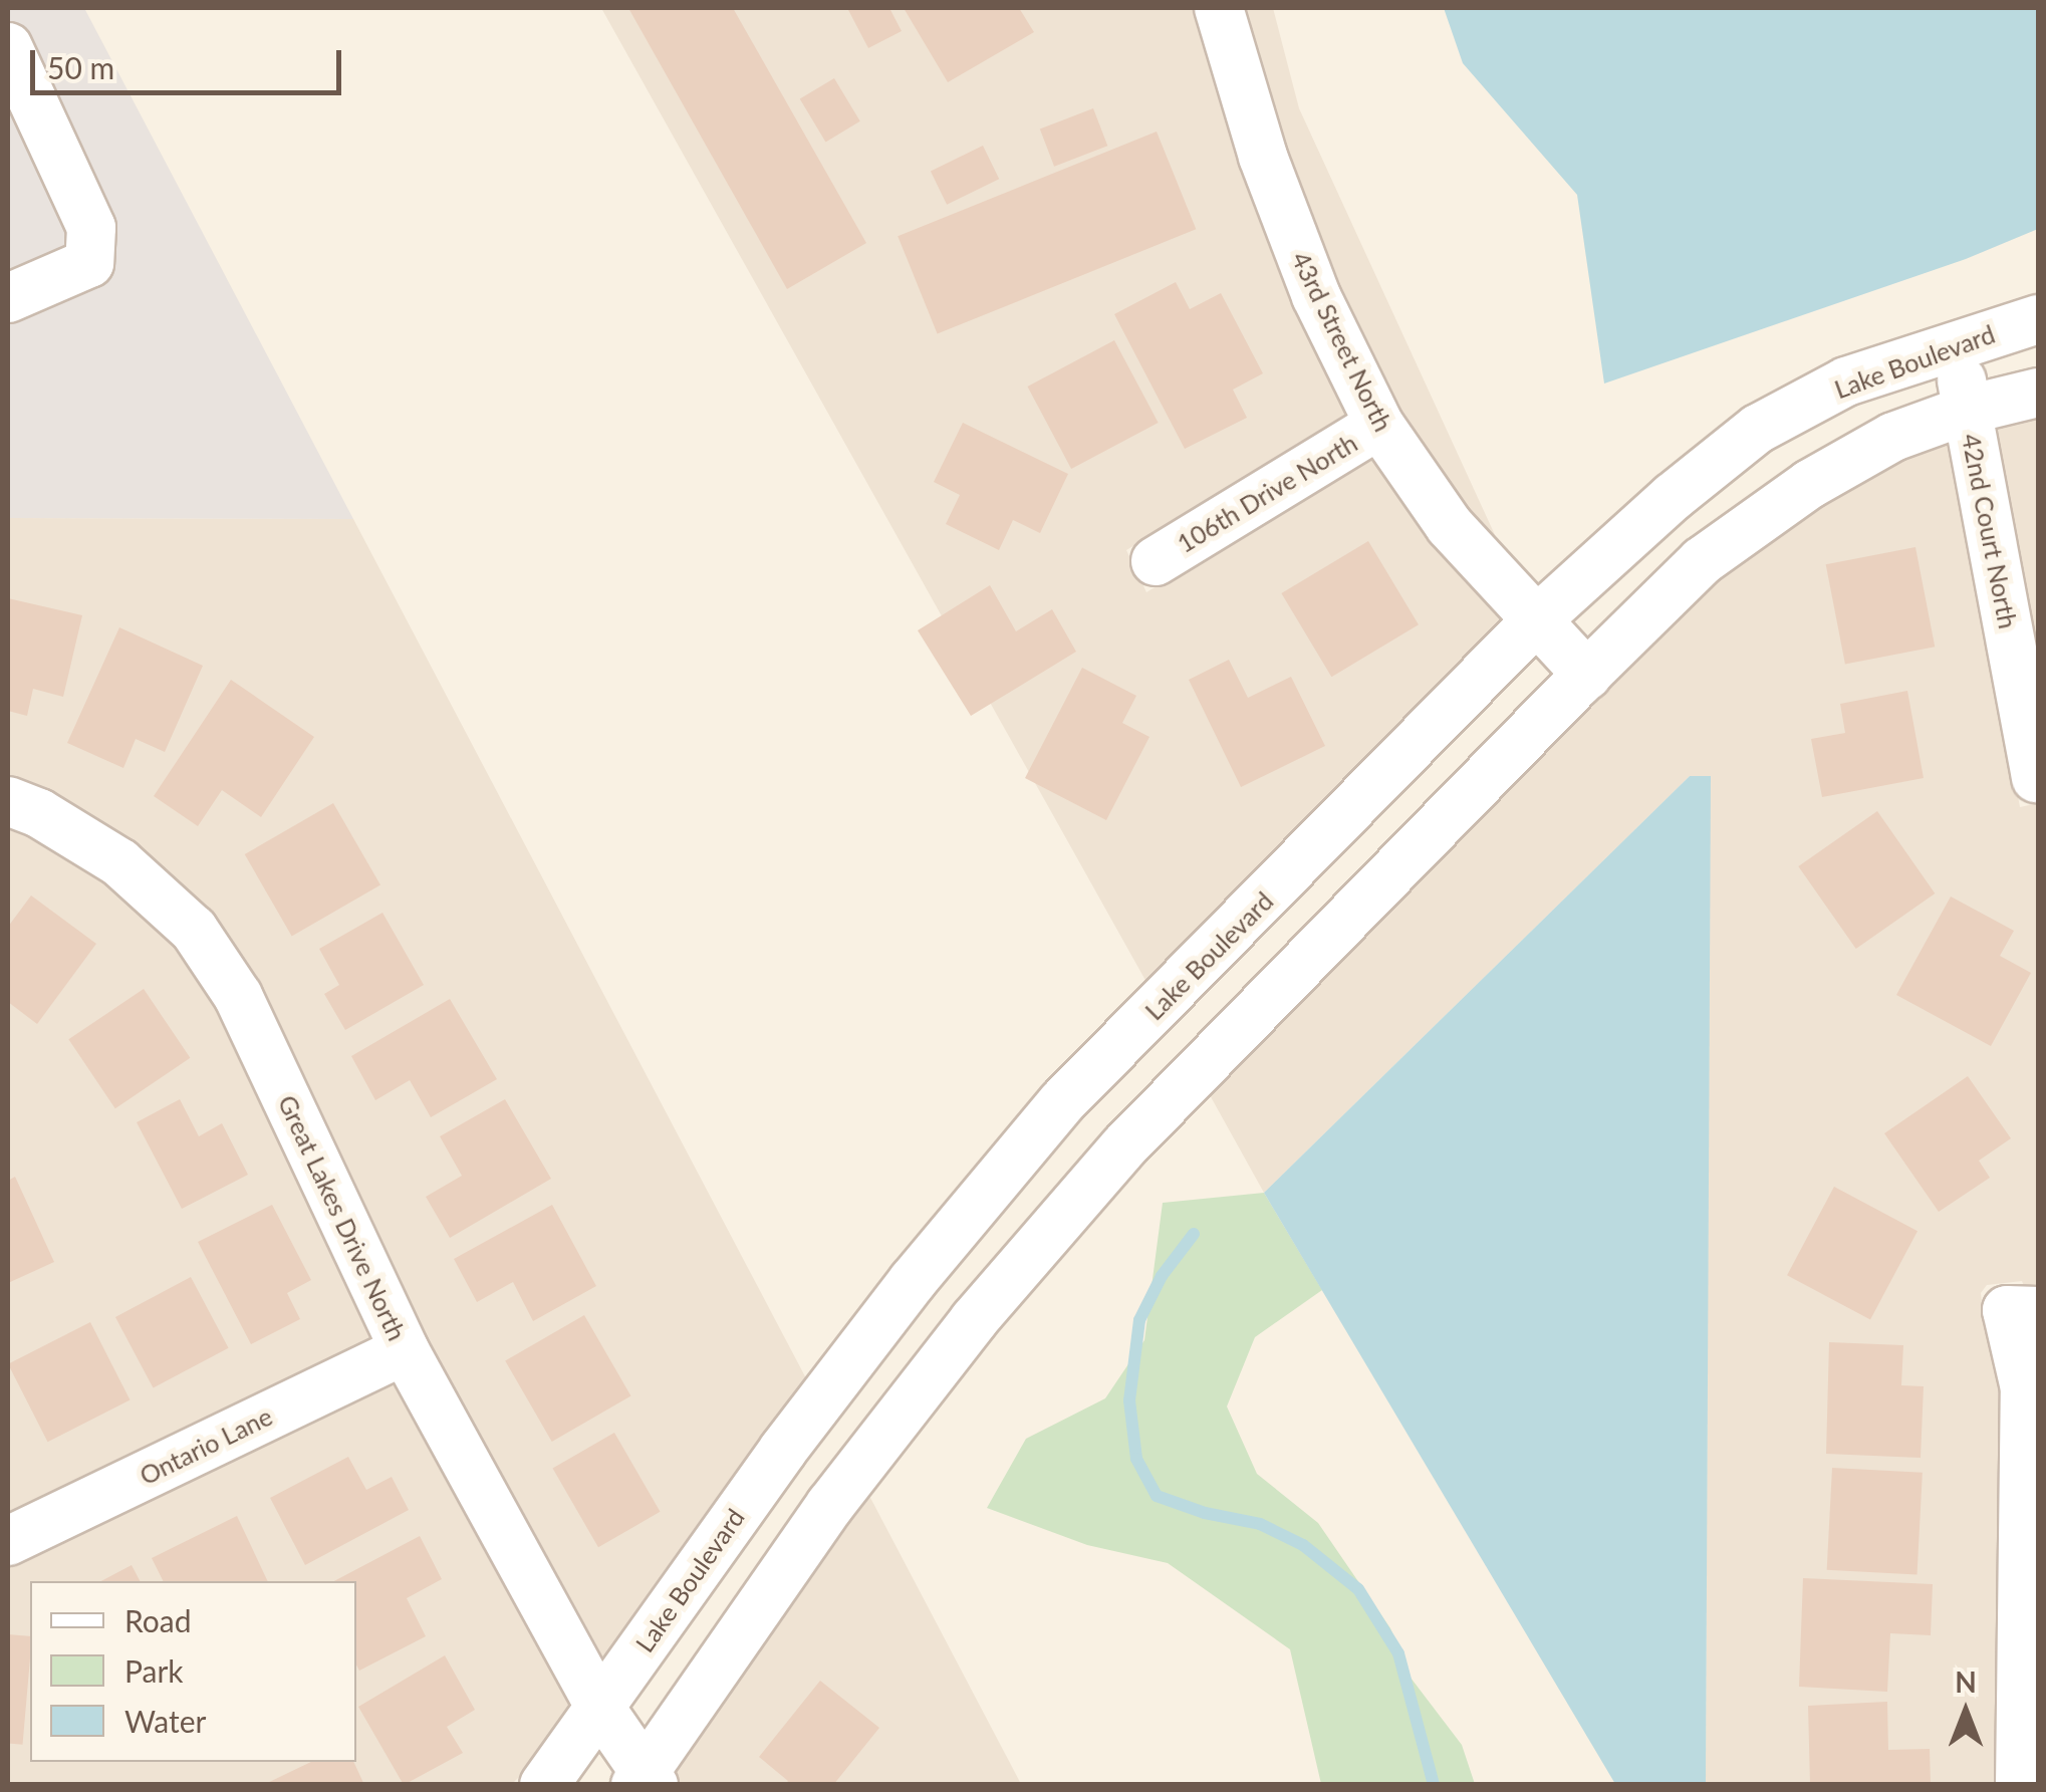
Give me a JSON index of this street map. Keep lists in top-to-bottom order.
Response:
{
  "streets": {
    "street": [
      "43rd Street North",
      "Lake Boulevard",
      "106th Drive North",
      "42nd Court North",
      "Great Lakes Drive North",
      "Ontario Lane"
    ]
  },
  "crossings": [
    ["43rd Street North", "Lake Boulevard"],
    ["43rd Street North", "106th Drive North"],
    ["Lake Boulevard", "42nd Court North"],
    ["Lake Boulevard", "Great Lakes Drive North"],
    ["Great Lakes Drive North", "Ontario Lane"]
  ],
  "legend": ["Road", "Park", "Water"],
  "scale_bar": "50 m",
  "north": "top"
}
